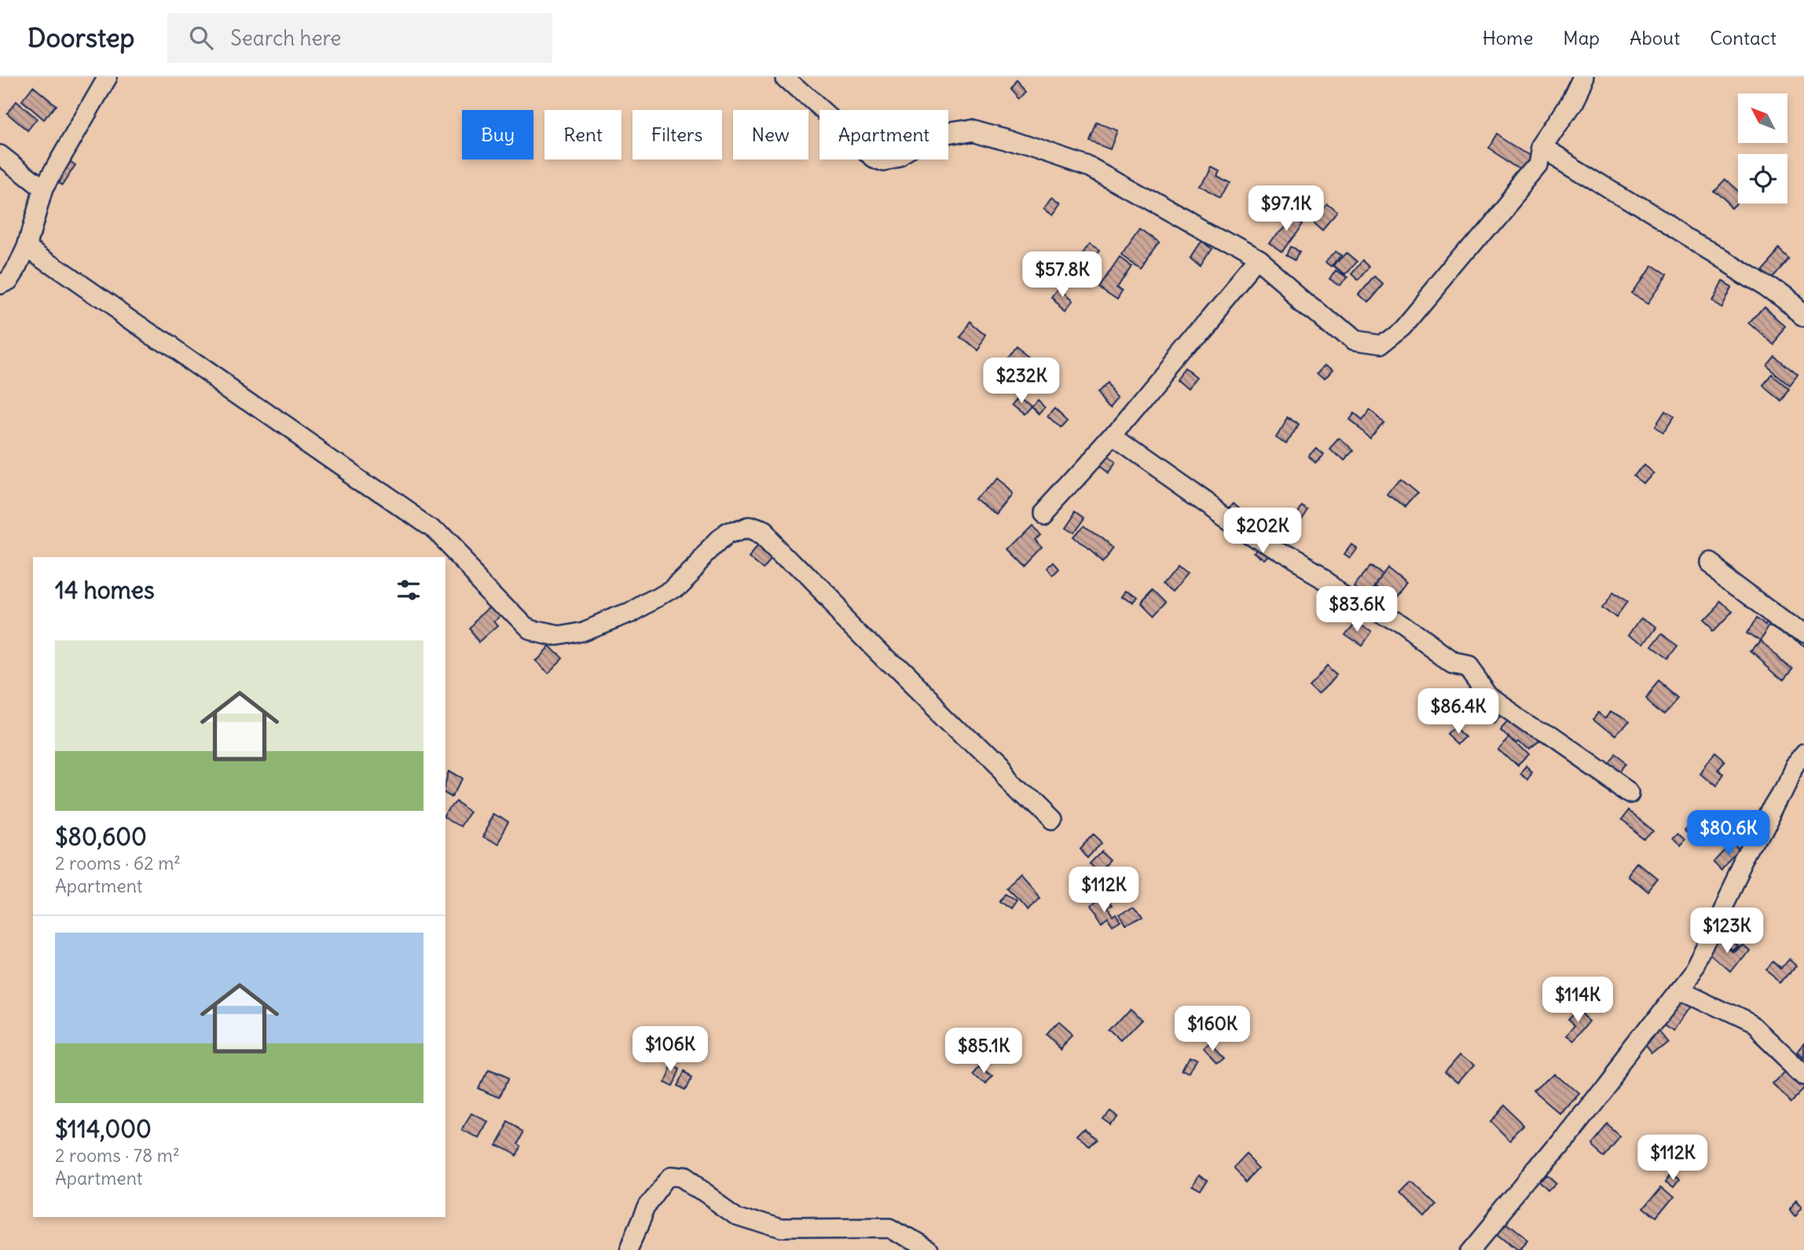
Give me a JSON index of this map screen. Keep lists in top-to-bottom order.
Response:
{
  "north": "top left",
  "page": {
    "header": "Doorstep",
    "search": "Search here",
    "nav": [
      "Home",
      "Map",
      "About",
      "Contact"
    ],
    "chip": [
      "Buy",
      "Rent",
      "Filters",
      "New",
      "Apartment"
    ],
    "price": [
      "$97.1K",
      "$57.8K",
      "$232K",
      "$202K",
      "$83.6K",
      "$86.4K",
      "$80.6K",
      "$112K",
      "$123K",
      "$114K",
      "$160K",
      "$106K",
      "$85.1K",
      "$112K"
    ],
    "heading": "14 homes",
    "list": [
      {
        "name": "$80,600",
        "note": "2 rooms · 62 m² · Apartment"
      },
      {
        "name": "$114,000",
        "note": "2 rooms · 78 m² · Apartment"
      }
    ]
  }
}
